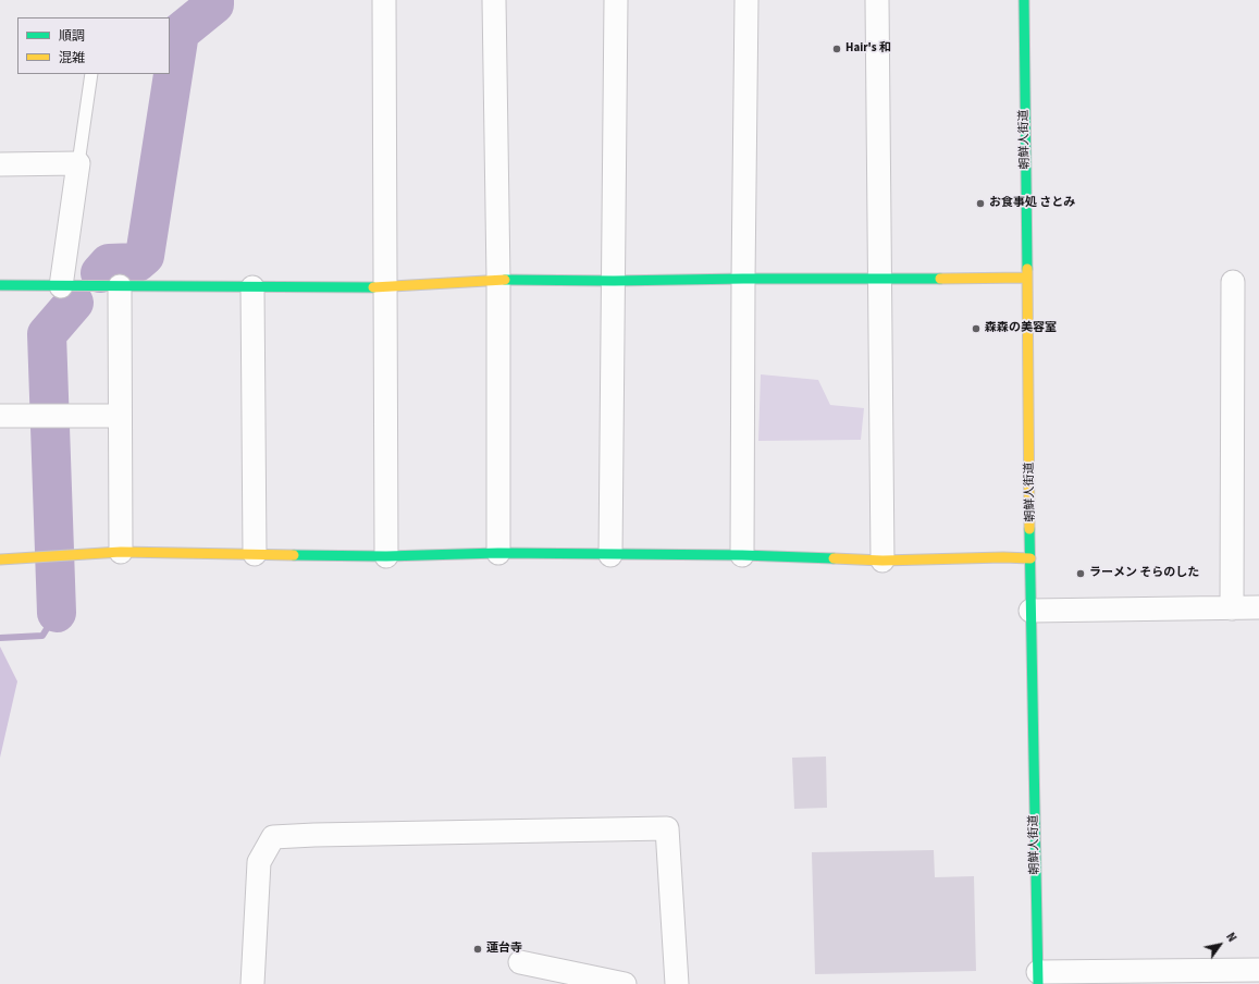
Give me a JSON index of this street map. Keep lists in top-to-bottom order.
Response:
{
  "streets": {
    "street": ["朝鮮人街道"]
  },
  "places": [
    "Hair's 和",
    "お食事処 さとみ",
    "森森の美容室",
    "ラーメン そらのした",
    "蓮台寺"
  ],
  "legend": ["順調", "混雑"],
  "north": "top right"
}
